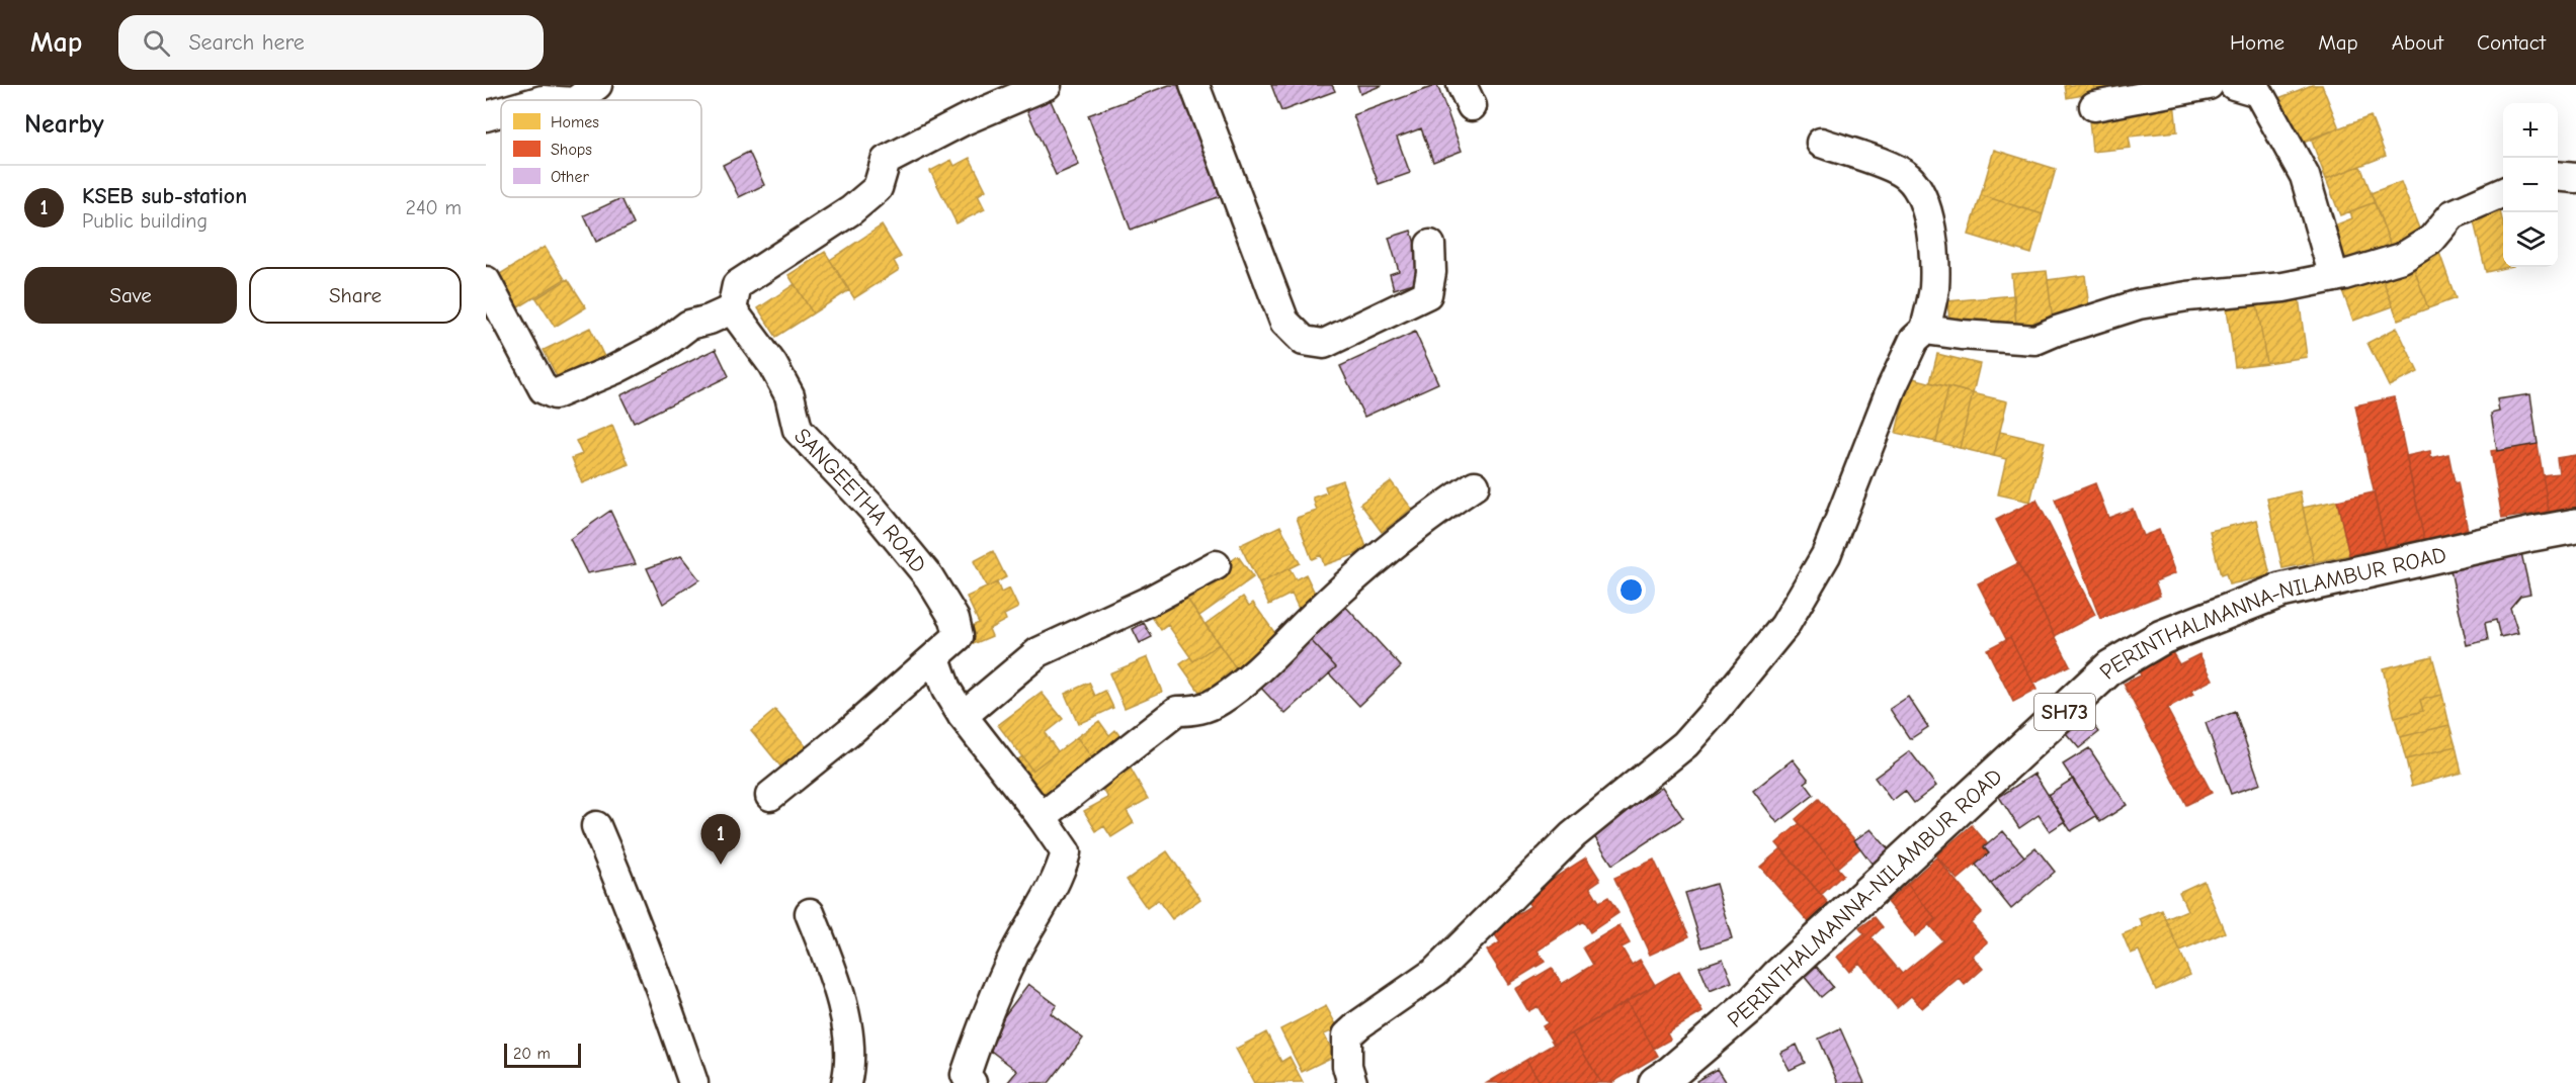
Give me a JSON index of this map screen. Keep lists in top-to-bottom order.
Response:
{
  "streets": {
    "main road": ["PERINTHALMANNA-NILAMBUR ROAD", "SH73"],
    "street": ["SANGEETHA ROAD"]
  },
  "legend": ["Homes", "Shops", "Other"],
  "scale_bar": "20 m",
  "page": {
    "header": "Map",
    "search": "Search here",
    "nav": [
      "Home",
      "Map",
      "About",
      "Contact"
    ],
    "heading": "Nearby",
    "map_buttons": ["+", "−"],
    "list": [
      {
        "mark": "1",
        "name": "KSEB sub-station",
        "note": "Public building",
        "value": "240 m"
      }
    ],
    "buttons": ["Save", "Share"],
    "pins": "1",
    "scale": "20 m"
  }
}
